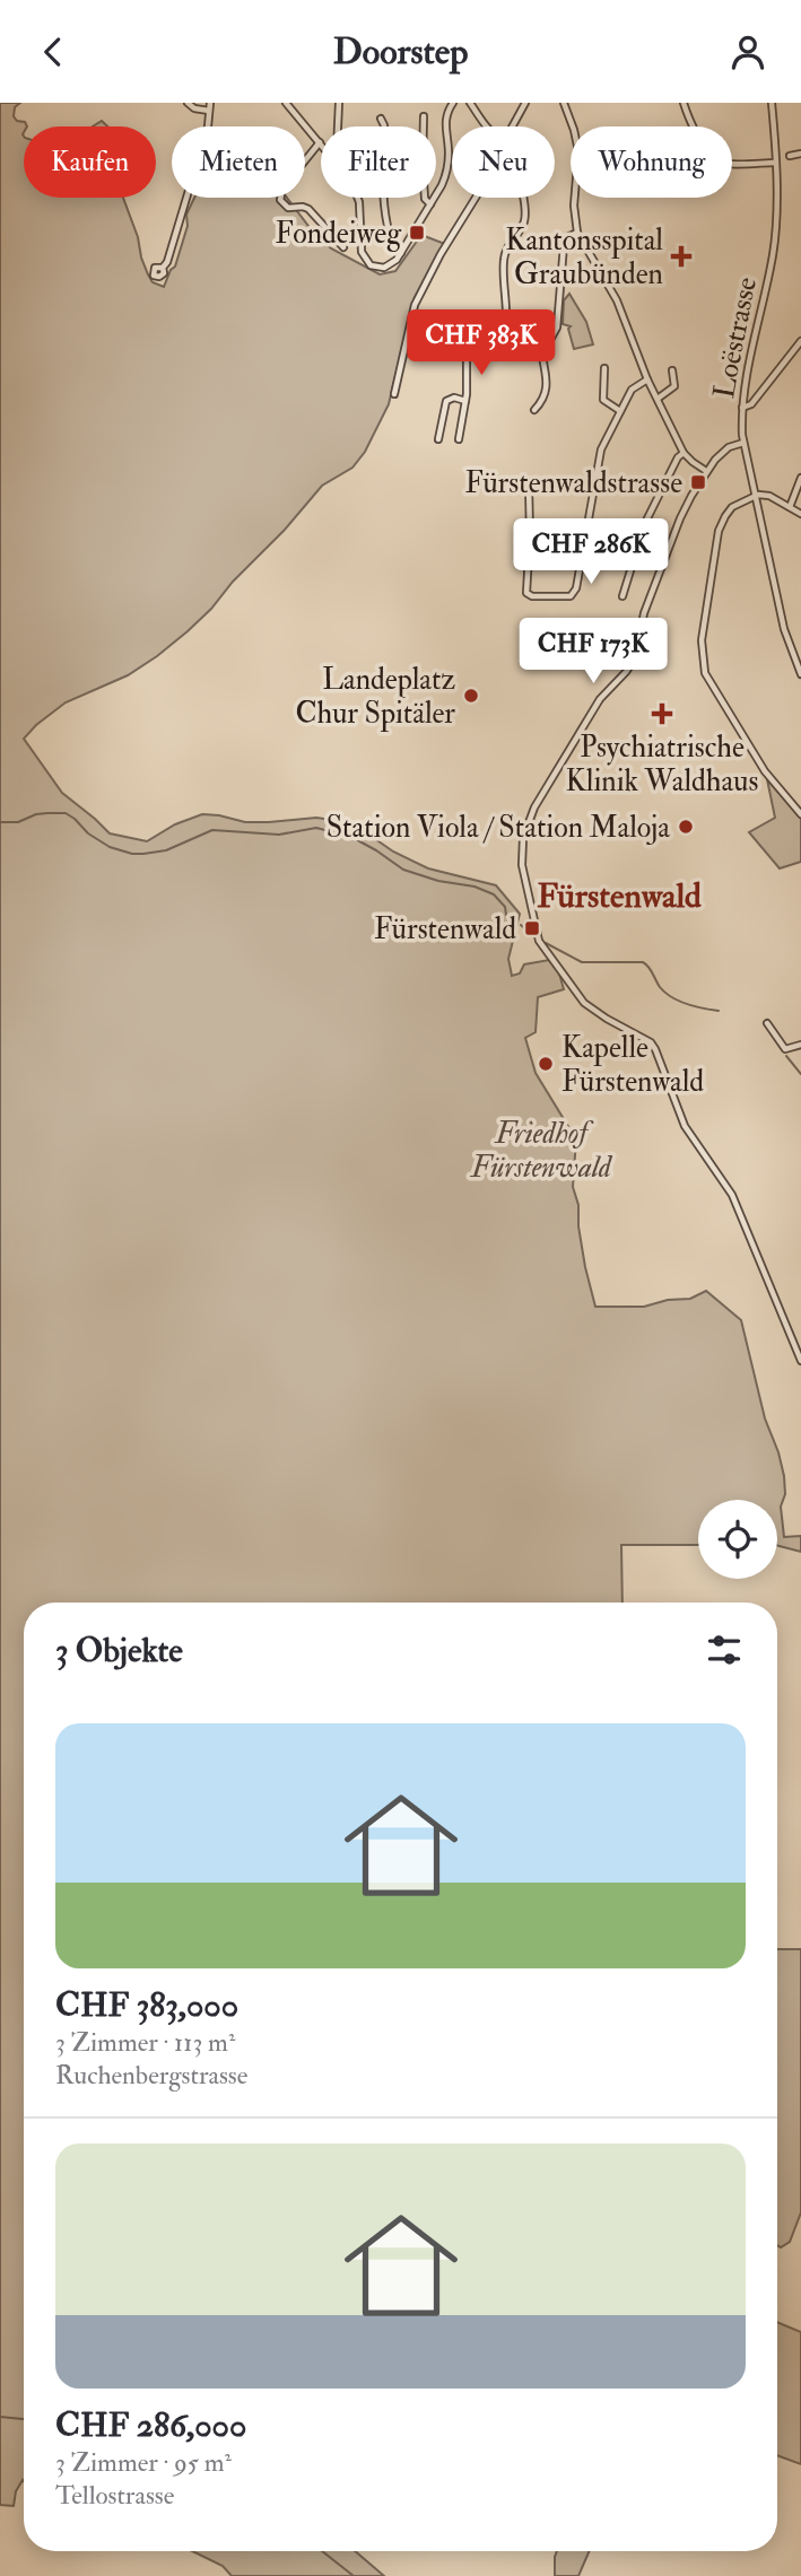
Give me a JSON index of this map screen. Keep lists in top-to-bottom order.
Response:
{
  "streets": {
    "street": ["Loëstrasse"]
  },
  "districts": ["Fürstenwald"],
  "parks": ["Friedhof Fürstenwald"],
  "places": {
    "transit": ["Fondeiweg", "Fürstenwaldstrasse", "Fürstenwald"],
    "health": ["Kantonsspital Graubünden", "Psychiatrische Klinik Waldhaus"],
    "other": ["Landeplatz Chur Spitäler", "Station Viola / Station Maloja", "Kapelle Fürstenwald"]
  },
  "page": {
    "header": "Doorstep",
    "chip": [
      "Kaufen",
      "Mieten",
      "Filter",
      "Neu",
      "Wohnung"
    ],
    "price": ["CHF 383K", "CHF 286K", "CHF 173K"],
    "heading": "3 Objekte",
    "list": [
      {
        "name": "CHF 383,000",
        "note": "3 Zimmer · 113 m² · Ruchenbergstrasse"
      },
      {
        "name": "CHF 286,000",
        "note": "3 Zimmer · 95 m² · Tellostrasse"
      }
    ]
  }
}
